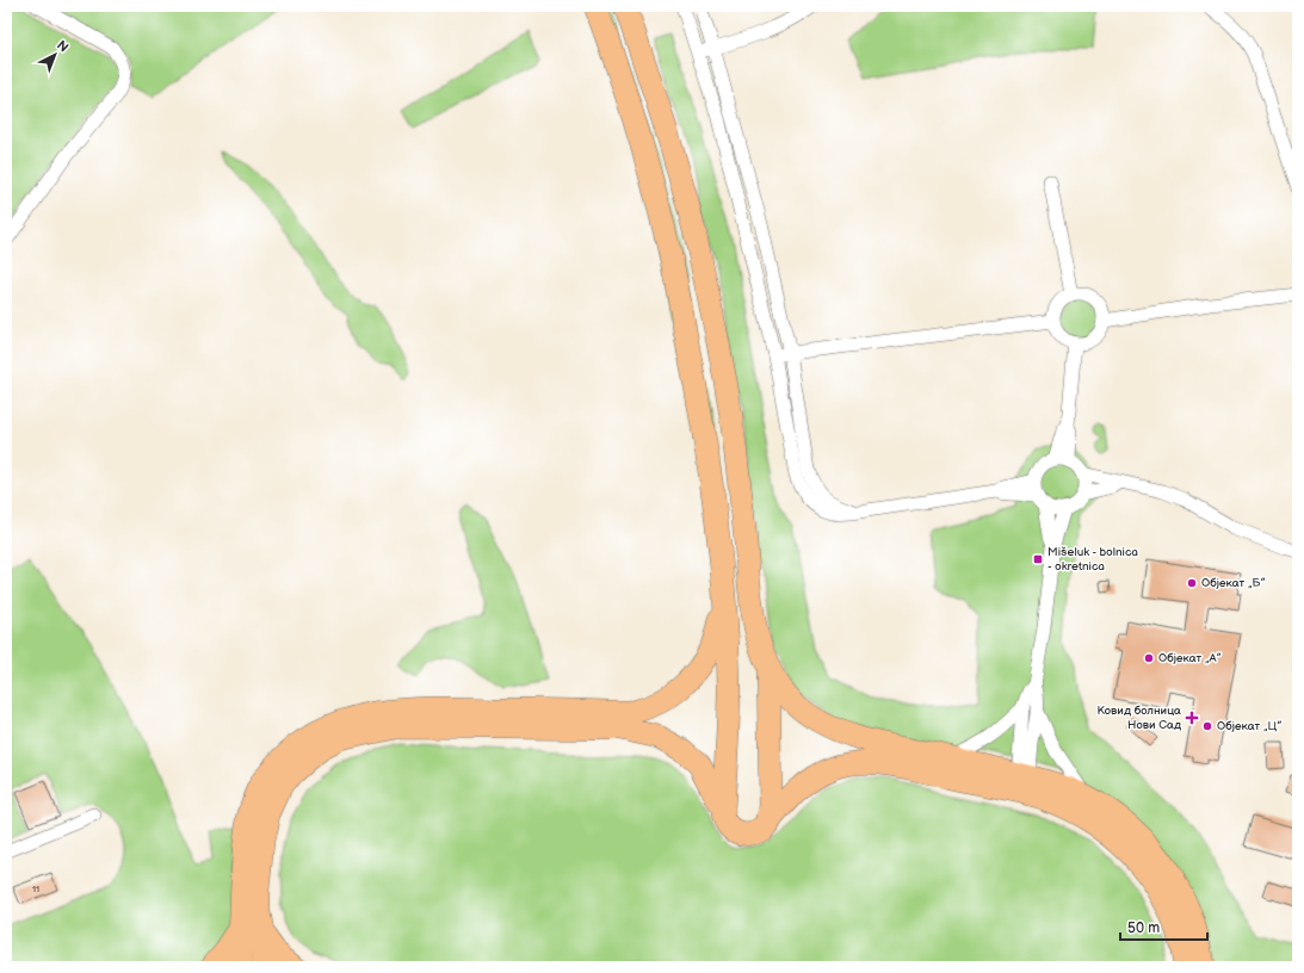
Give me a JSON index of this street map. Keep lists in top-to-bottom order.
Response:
{
  "places": {
    "transit": ["Mišeluk - bolnica - okretnica"],
    "other": ["Објекат „Б”", "Објекат „А”", "Објекат „Ц”"],
    "health": ["Ковид болница Нови Сад"]
  },
  "house_numbers": ["11"],
  "scale_bar": "50 m",
  "north": "top right"
}
